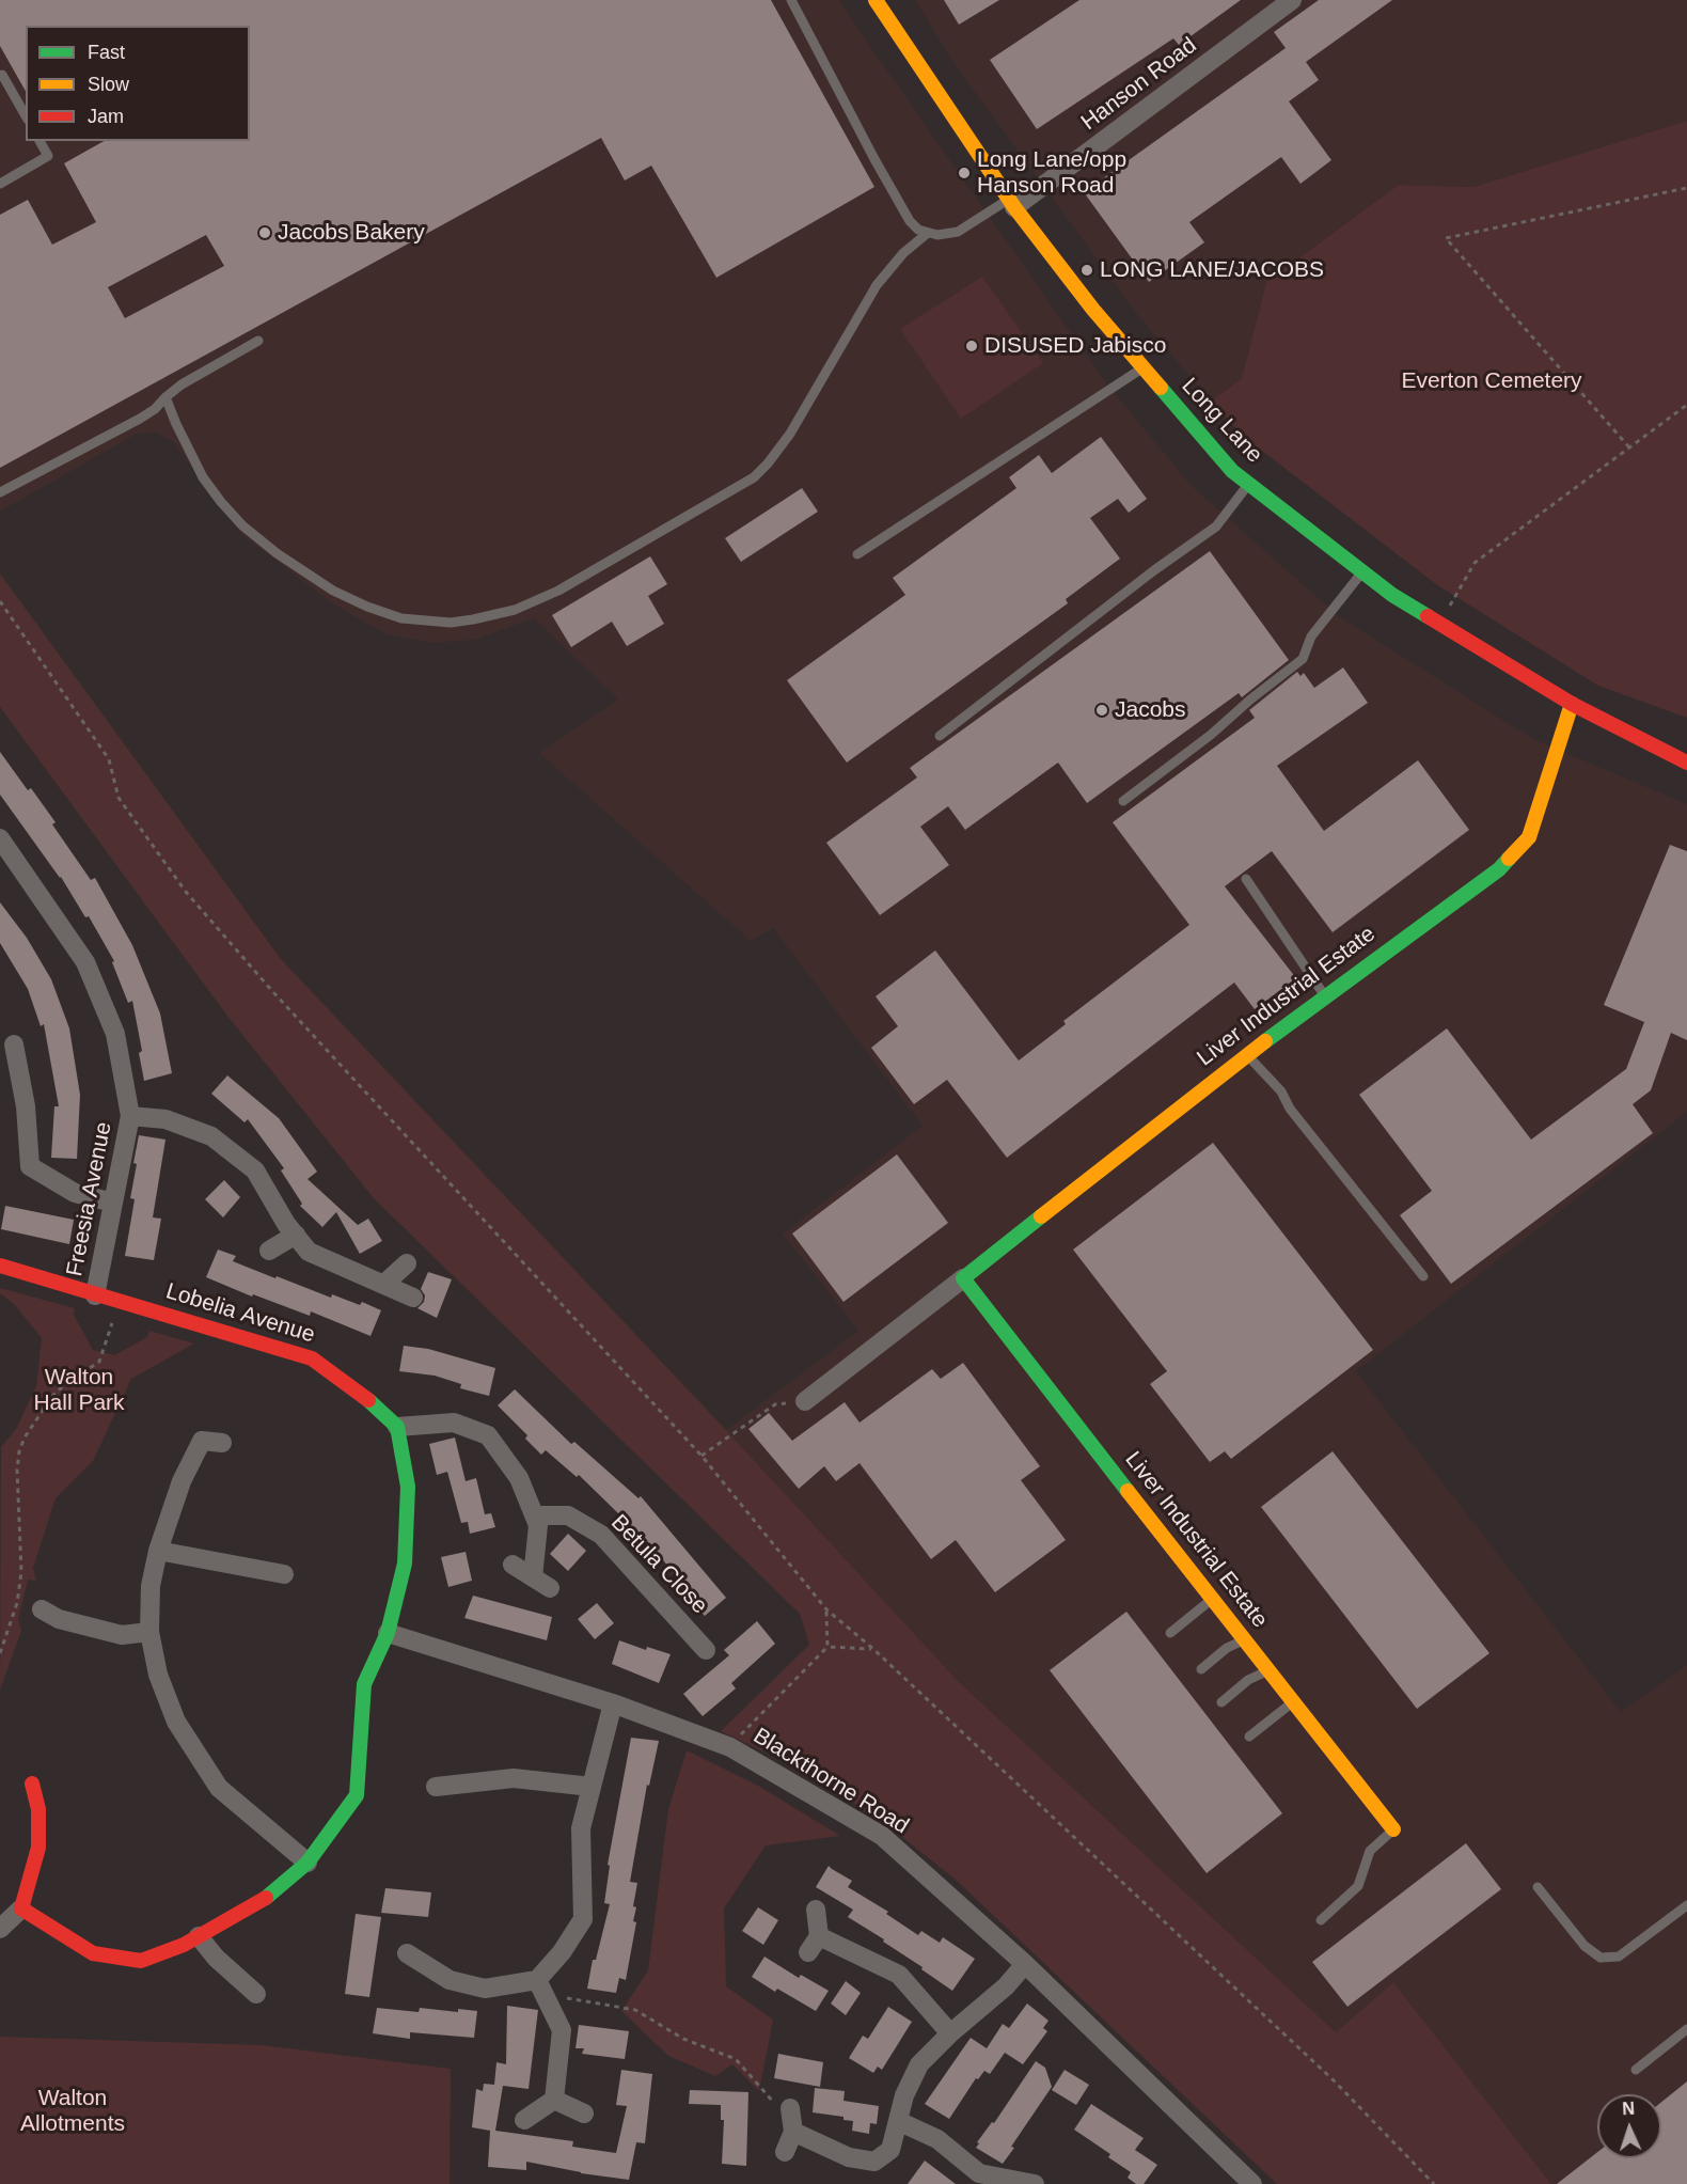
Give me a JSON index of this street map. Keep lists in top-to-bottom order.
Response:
{
  "streets": {
    "street": [
      "Hanson Road",
      "Long Lane",
      "Liver Industrial Estate",
      "Freesia Avenue",
      "Lobelia Avenue",
      "Betula Close",
      "Blackthorne Road"
    ]
  },
  "crossings": [
    ["Hanson Road", "Long Lane"],
    ["Long Lane", "Liver Industrial Estate"],
    ["Freesia Avenue", "Lobelia Avenue"]
  ],
  "parks": ["Everton Cemetery", "Walton Hall Park", "Walton Allotments"],
  "places": [
    "Long Lane/opp Hanson Road",
    "Jacobs Bakery",
    "LONG LANE/JACOBS",
    "DISUSED Jabisco",
    "Jacobs"
  ],
  "legend": ["Fast", "Slow", "Jam"],
  "north": "top"
}
